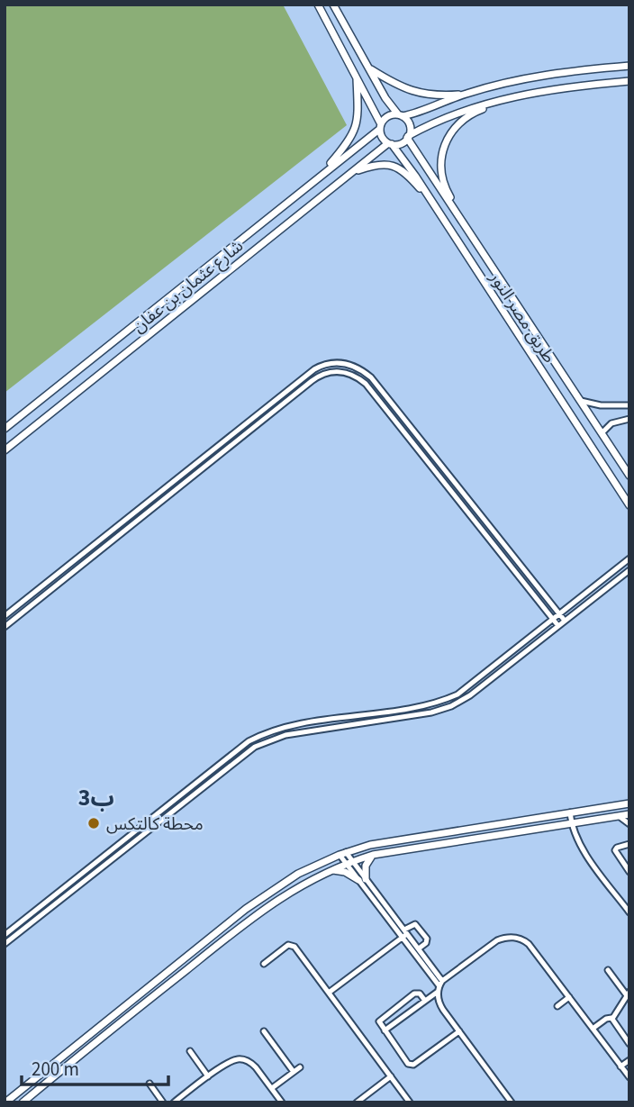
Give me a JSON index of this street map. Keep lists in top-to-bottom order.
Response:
{
  "streets": {
    "street": ["شارع عثمان بن عفان", "طريق مصر النور"]
  },
  "crossings": [
    ["شارع عثمان بن عفان", "طريق مصر النور"]
  ],
  "districts": ["ب3"],
  "places": ["محطة كالتكس"],
  "scale_bar": "200 m"
}
